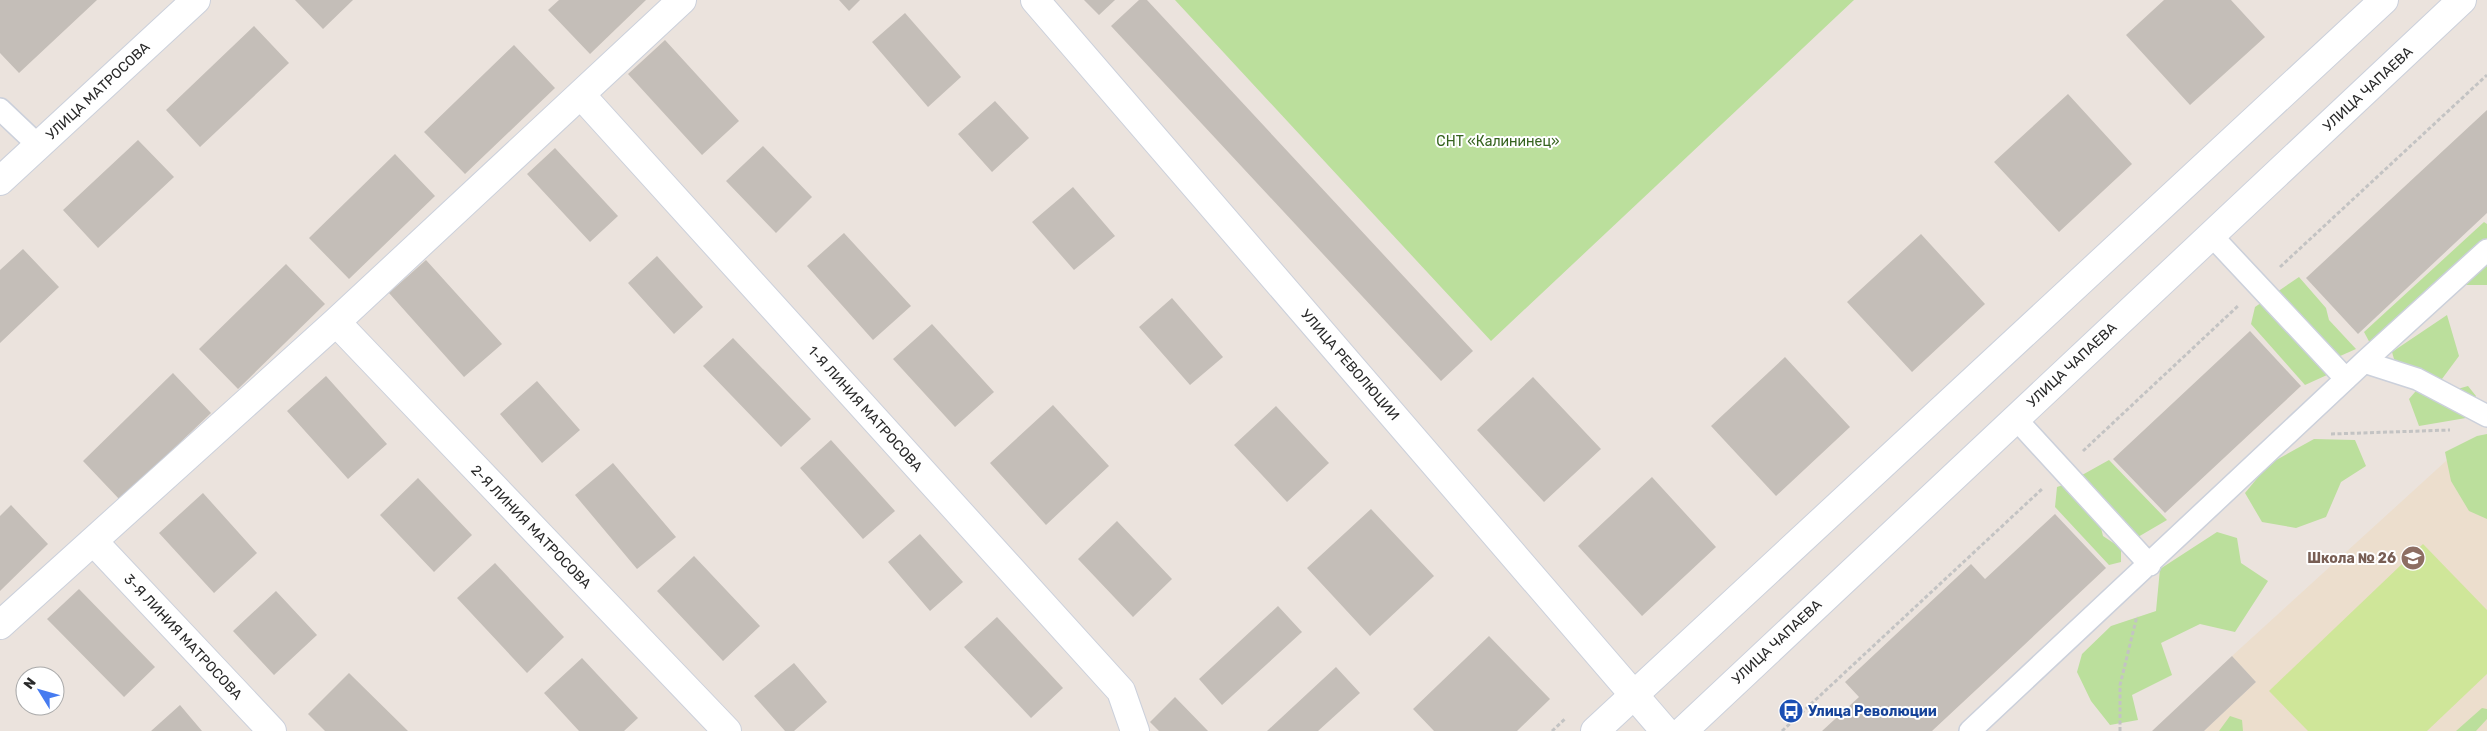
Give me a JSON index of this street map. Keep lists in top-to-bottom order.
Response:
{
  "streets": {
    "street": [
      "УЛИЦА ЧАПАЕВА",
      "УЛИЦА МАТРОСОВА",
      "УЛИЦА РЕВОЛЮЦИИ",
      "1-Я ЛИНИЯ МАТРОСОВА",
      "2-Я ЛИНИЯ МАТРОСОВА",
      "3-Я ЛИНИЯ МАТРОСОВА"
    ]
  },
  "parks": ["СНТ «Калининец»"],
  "places": {
    "school or university": ["Школа № 26"],
    "bus stop": ["Улица Революции"]
  },
  "north": "top left"
}
